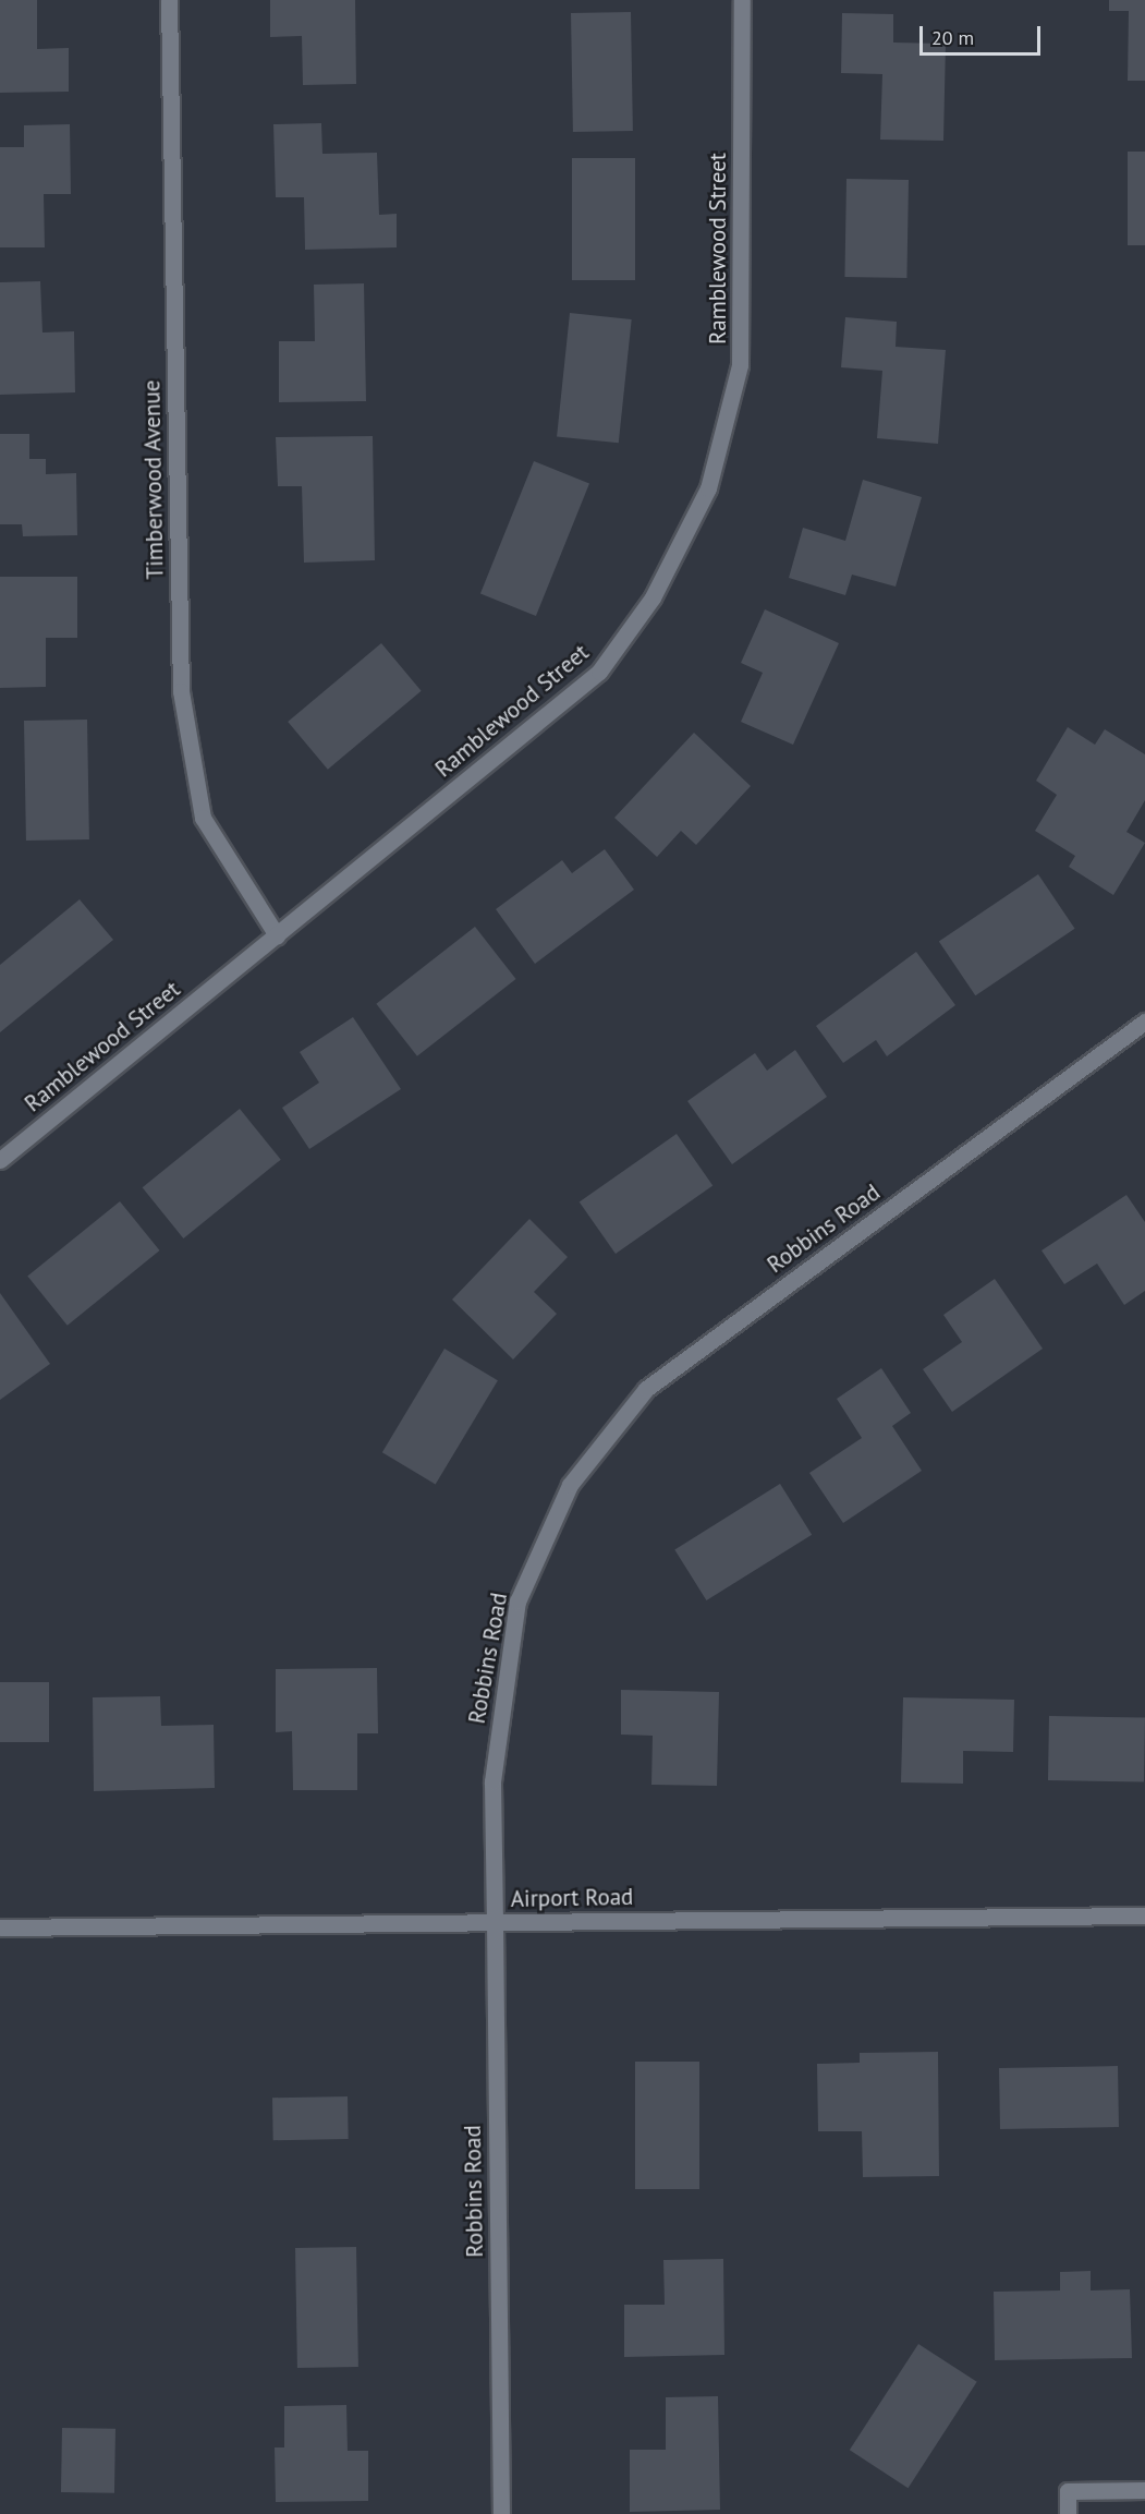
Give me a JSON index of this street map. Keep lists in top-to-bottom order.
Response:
{
  "streets": {
    "street": [
      "Ramblewood Street",
      "Timberwood Avenue",
      "Robbins Road",
      "Airport Road"
    ]
  },
  "crossings": [
    ["Ramblewood Street", "Timberwood Avenue"],
    ["Robbins Road", "Airport Road"]
  ],
  "scale_bar": "20 m"
}
